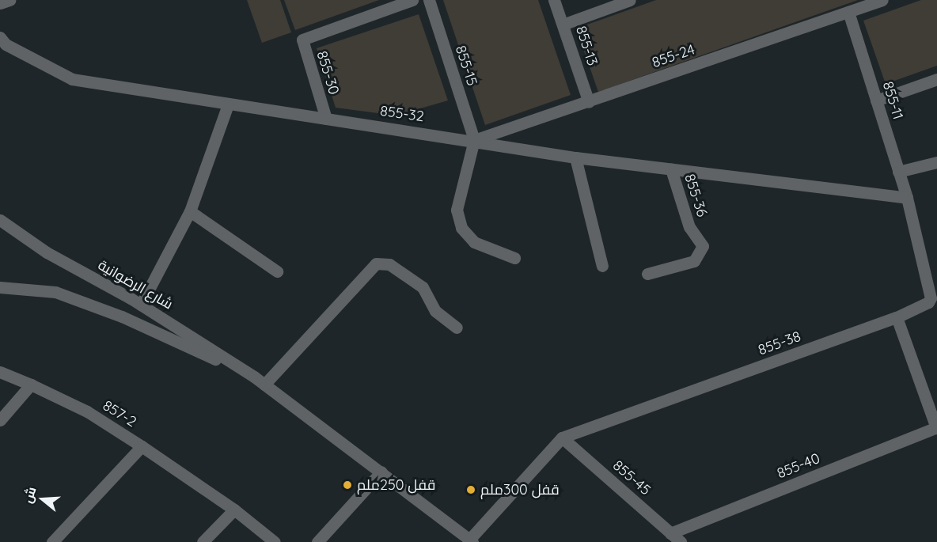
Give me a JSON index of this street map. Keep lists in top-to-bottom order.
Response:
{
  "streets": {
    "street": [
      "855-13",
      "855-24",
      "855-15",
      "855-30",
      "855-11",
      "855-32",
      "855-36",
      "شارع الرضوانية",
      "855-38",
      "857-2",
      "855-40",
      "855-45"
    ]
  },
  "crossings": [
    ["855-13", "855-24"],
    ["855-24", "855-15"],
    ["855-24", "855-11"],
    ["855-24", "855-32"],
    ["855-15", "855-32"],
    ["855-30", "855-32"],
    ["855-11", "855-32"],
    ["855-11", "855-38"],
    ["855-32", "855-36"],
    ["855-32", "855-38"],
    ["855-38", "855-45"],
    ["855-40", "855-45"]
  ],
  "places": ["قفل 250ملم", "قفل 300ملم"],
  "north": "left"
}
